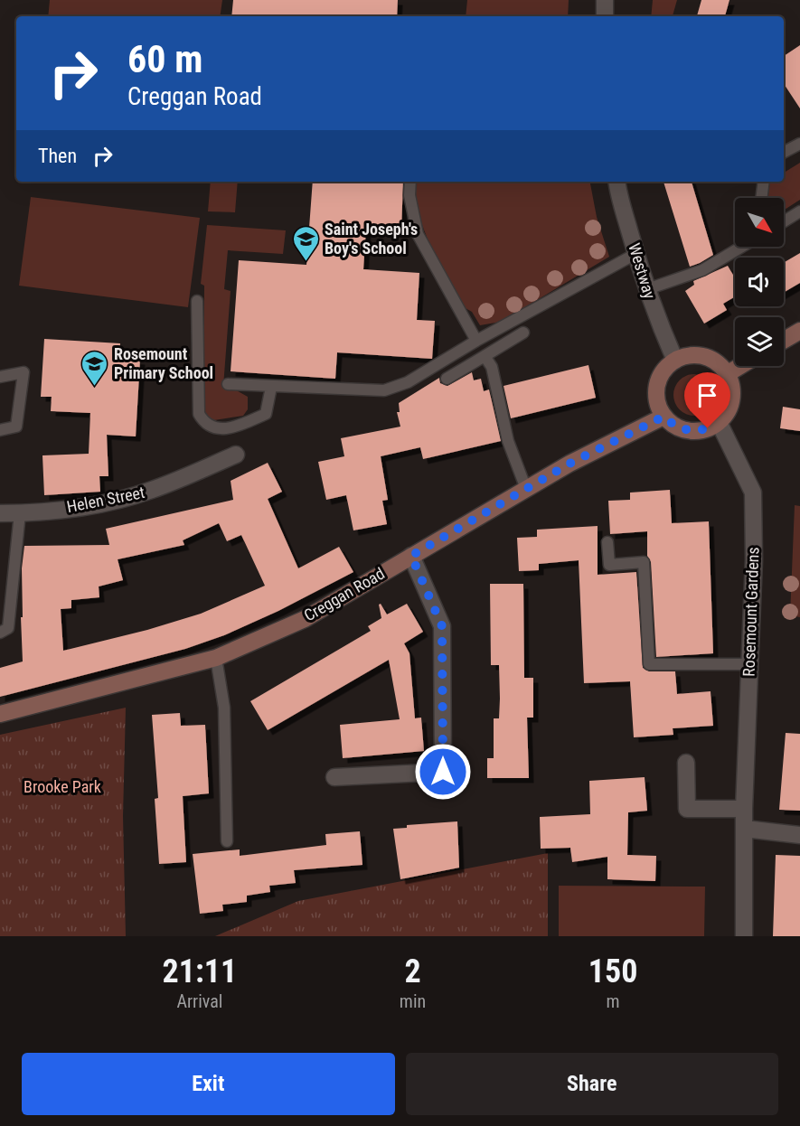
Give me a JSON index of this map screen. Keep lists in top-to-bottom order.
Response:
{
  "streets": {
    "main road": ["Creggan Road"],
    "street": ["Westway", "Helen Street", "Rosemount Gardens"]
  },
  "crossings": [
    ["Westway", "Creggan Road"],
    ["Westway", "Rosemount Gardens"],
    ["Creggan Road", "Rosemount Gardens"]
  ],
  "parks": ["Brooke Park"],
  "places": {
    "school or university": ["Saint Joseph's Boy's School", "Rosemount Primary School"]
  },
  "north": "bottom right",
  "page": {
    "turn": ["60 m", "Creggan Road"],
    "then": "Then",
    "eta": [
      "21:11",
      "Arrival",
      "2",
      "min",
      "150",
      "m"
    ],
    "buttons": ["Exit", "Share"]
  }
}
